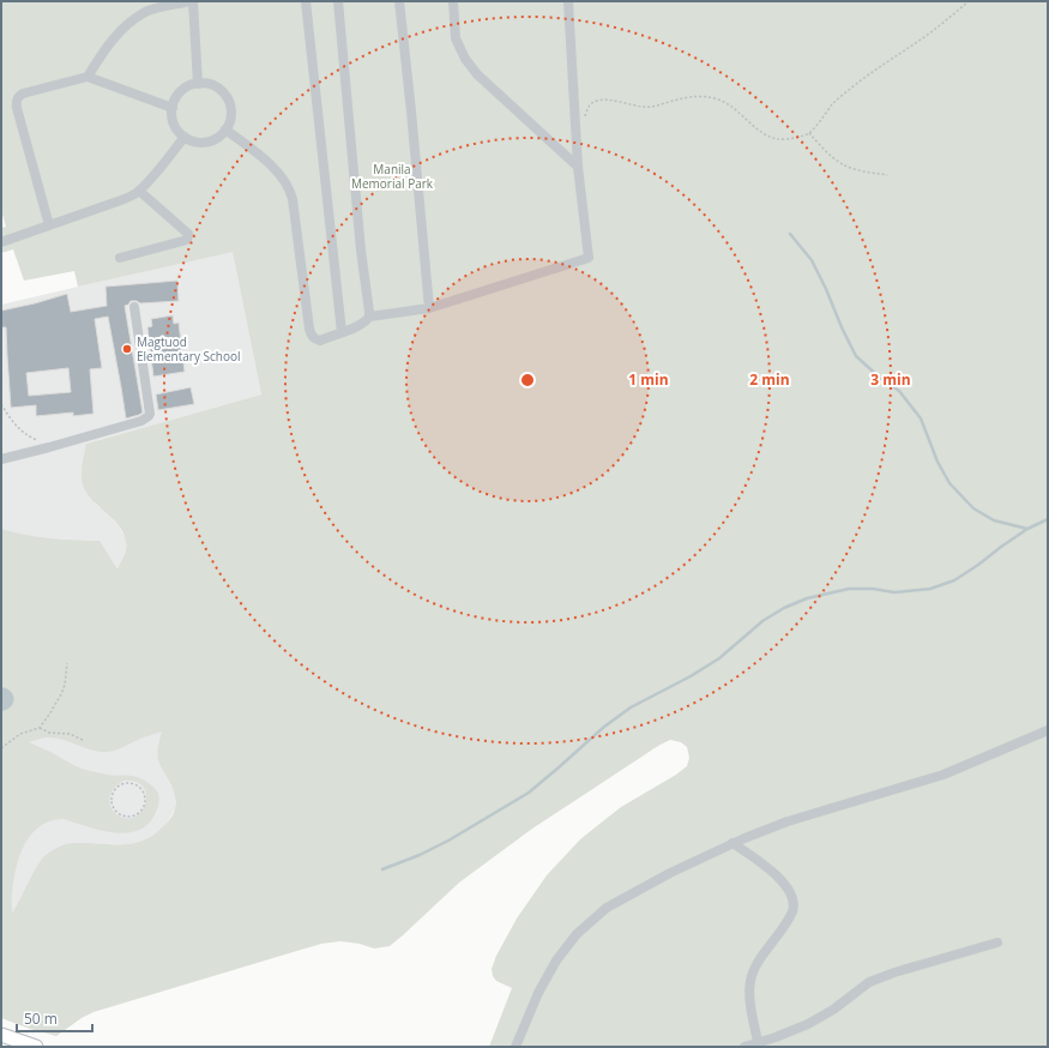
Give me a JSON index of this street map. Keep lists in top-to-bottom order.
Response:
{
  "parks": ["Manila Memorial Park"],
  "places": ["Magtuod Elementary School"],
  "scale_bar": "50 m",
  "rings": ["1 min", "2 min", "3 min"]
}
